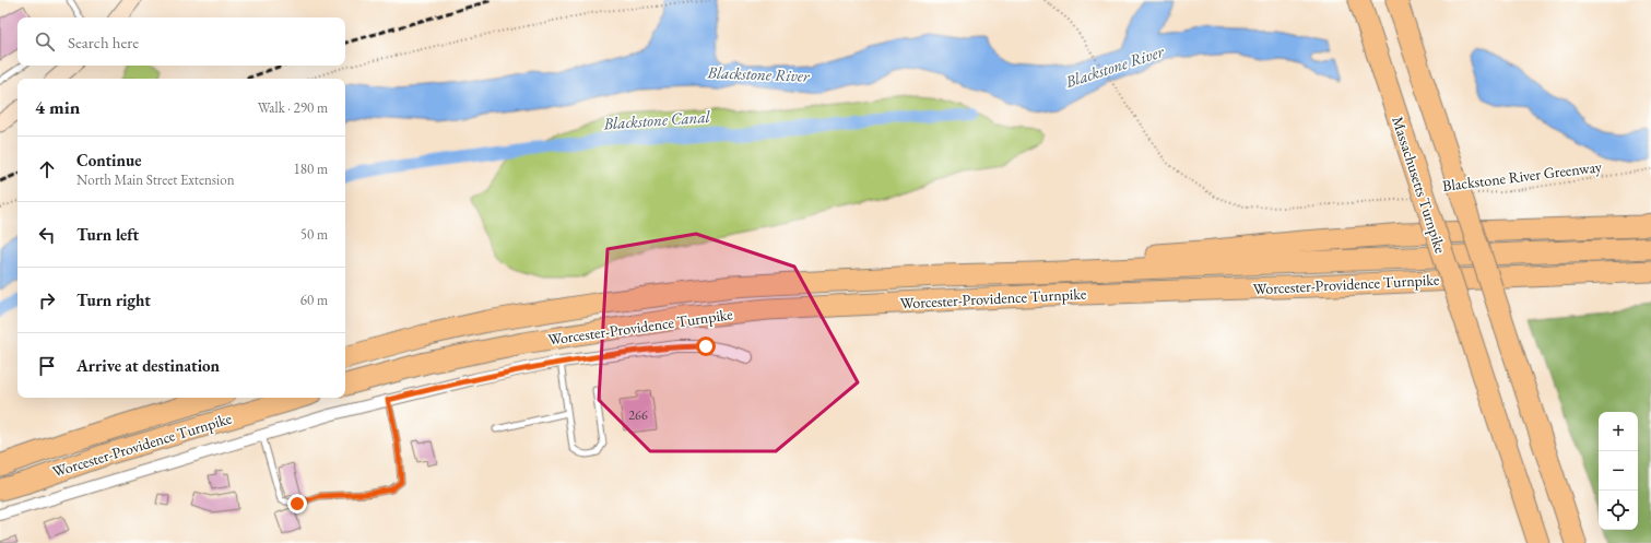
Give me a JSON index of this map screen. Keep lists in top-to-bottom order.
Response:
{
  "streets": {
    "highway": ["Massachusetts Turnpike", "Worcester-Providence Turnpike"],
    "path": ["Blackstone River Greenway"]
  },
  "water": ["Blackstone River", "Blackstone Canal"],
  "house_numbers": ["266"],
  "page": {
    "search": "Search here",
    "heading": ["4 min", "Walk · 290 m"],
    "list": [
      ["Continue", "North Main Street Extension", "180 m"],
      ["Turn left", "50 m"],
      ["Turn right", "60 m"],
      "Arrive at destination"
    ],
    "map_buttons": ["+", "−"]
  }
}
